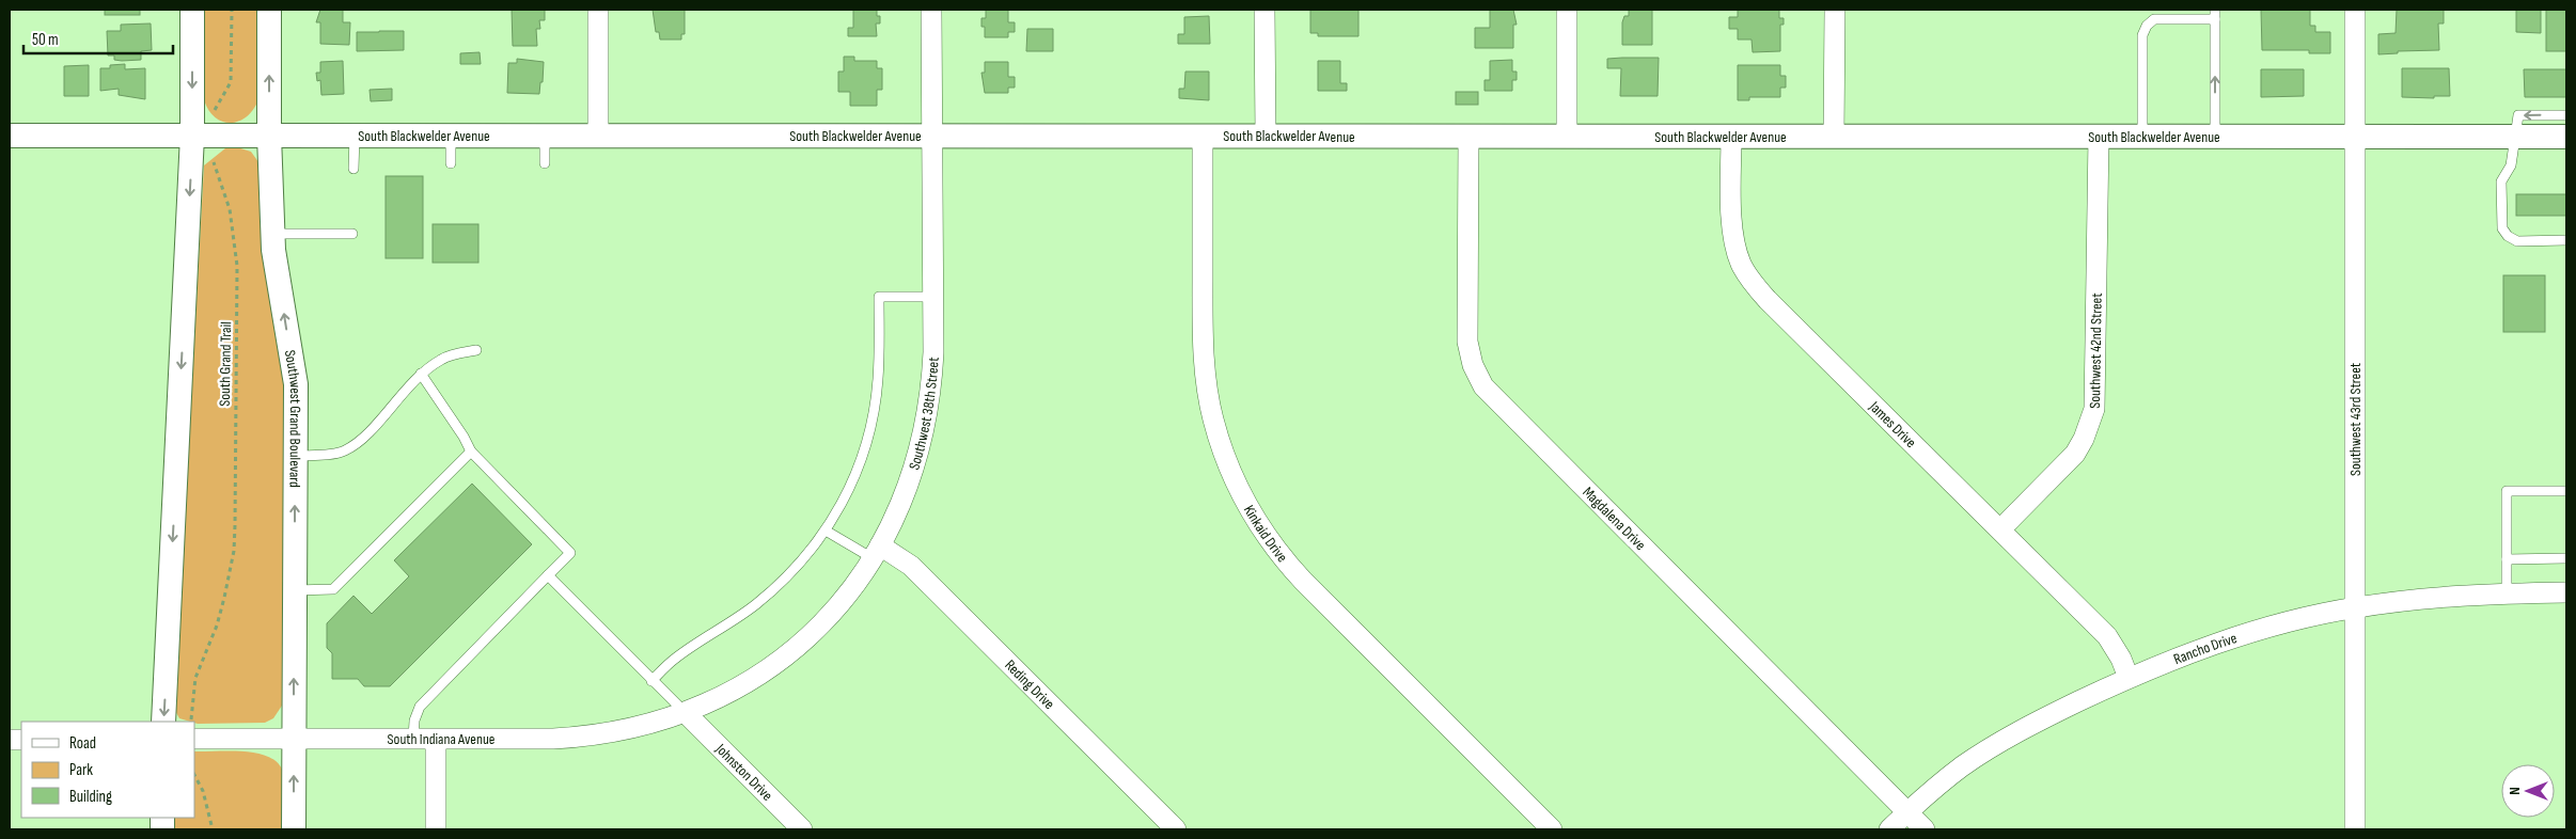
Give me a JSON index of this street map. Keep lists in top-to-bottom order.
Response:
{
  "streets": {
    "street": [
      "South Blackwelder Avenue",
      "Southwest 42nd Street",
      "Southwest 38th Street",
      "Southwest Grand Boulevard",
      "Southwest 43rd Street",
      "James Drive",
      "Magdalena Drive",
      "Kinkaid Drive",
      "Rancho Drive",
      "Reding Drive",
      "South Indiana Avenue",
      "Johnston Drive"
    ],
    "path": ["South Grand Trail"]
  },
  "crossings": [
    ["South Blackwelder Avenue", "Southwest 42nd Street"],
    ["South Blackwelder Avenue", "South Grand Trail"],
    ["South Blackwelder Avenue", "Southwest 38th Street"],
    ["South Blackwelder Avenue", "Southwest Grand Boulevard"],
    ["South Blackwelder Avenue", "Southwest 43rd Street"],
    ["South Blackwelder Avenue", "James Drive"],
    ["South Blackwelder Avenue", "Magdalena Drive"],
    ["South Blackwelder Avenue", "Kinkaid Drive"],
    ["Southwest 42nd Street", "James Drive"],
    ["Southwest 38th Street", "Reding Drive"],
    ["Southwest 38th Street", "South Indiana Avenue"],
    ["Southwest 38th Street", "Johnston Drive"],
    ["Southwest Grand Boulevard", "South Indiana Avenue"],
    ["Southwest 43rd Street", "Rancho Drive"],
    ["James Drive", "Rancho Drive"],
    ["Magdalena Drive", "Rancho Drive"],
    ["South Indiana Avenue", "Johnston Drive"]
  ],
  "legend": ["Road", "Park", "Building"],
  "scale_bar": "50 m",
  "north": "left"
}
